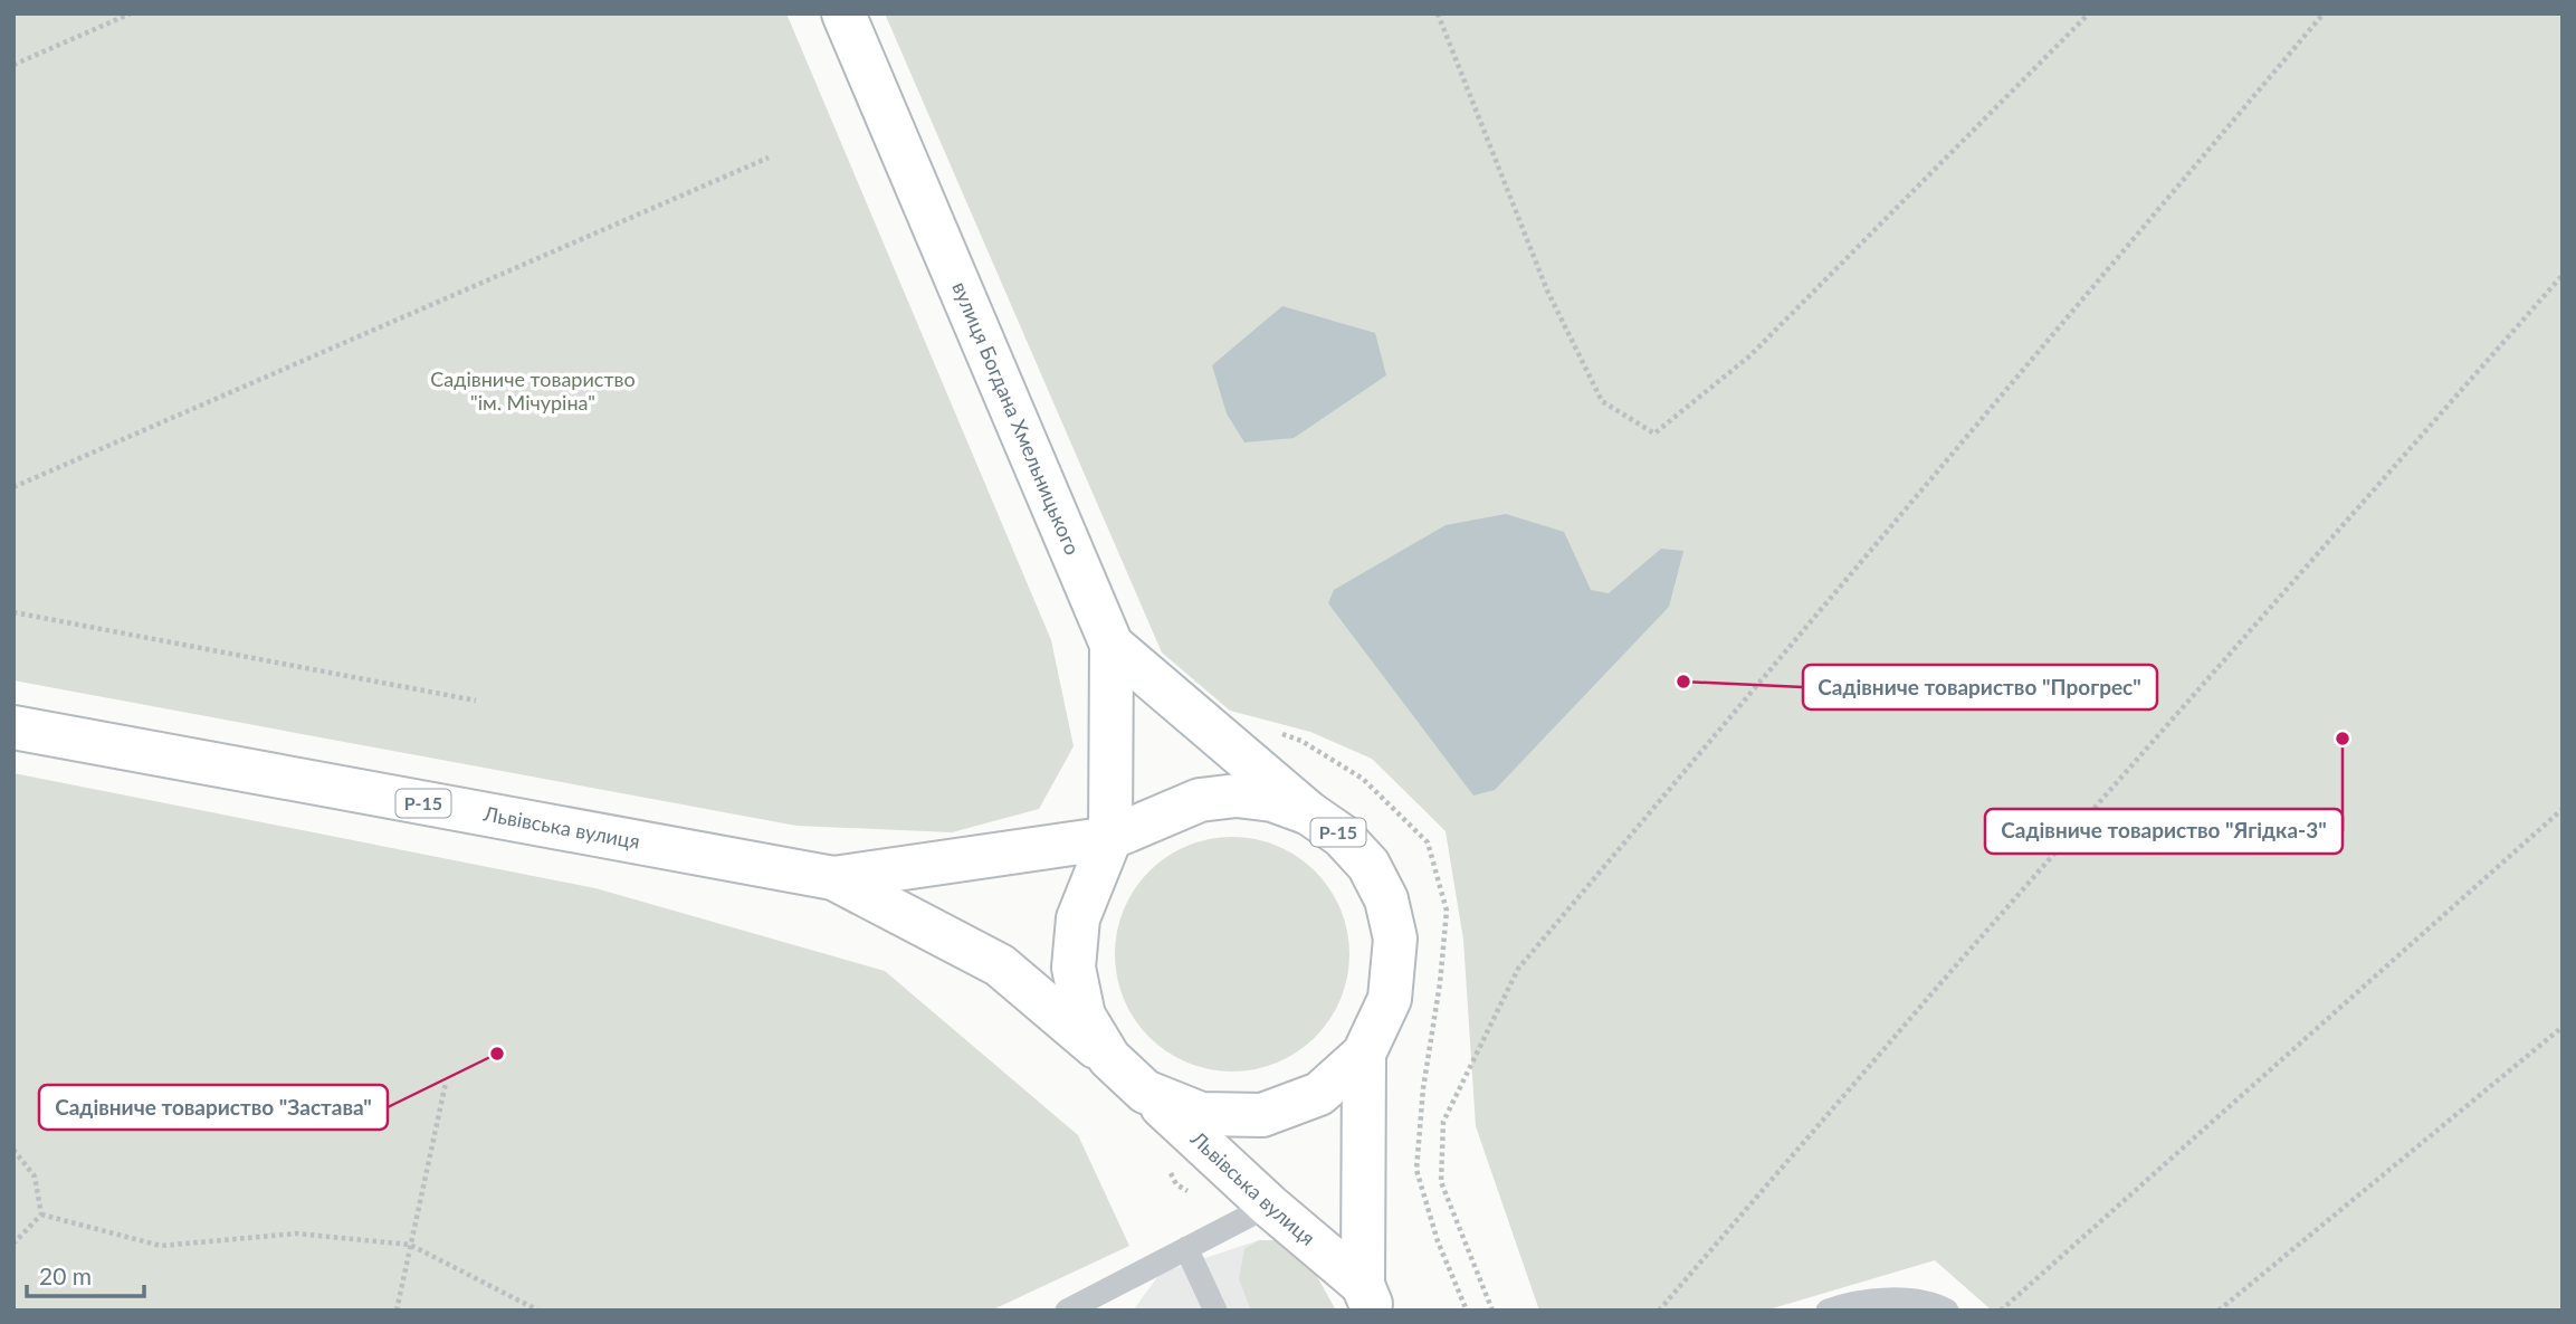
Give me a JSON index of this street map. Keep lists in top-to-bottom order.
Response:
{
  "streets": {
    "main road": ["вулиця Богдана Хмельницького", "Р-15", "Львівська вулиця"]
  },
  "crossings": [
    ["вулиця Богдана Хмельницького", "Р-15"],
    ["вулиця Богдана Хмельницького", "Львівська вулиця"],
    ["Р-15", "Львівська вулиця"]
  ],
  "parks": ["Садівниче товариство \"ім. Мічуріна\""],
  "places": ["Садівниче товариство \"Прогрес\"", "Садівниче товариство \"Ягідка-3\"", "Садівниче товариство \"Застава\""],
  "scale_bar": "20 m"
}
